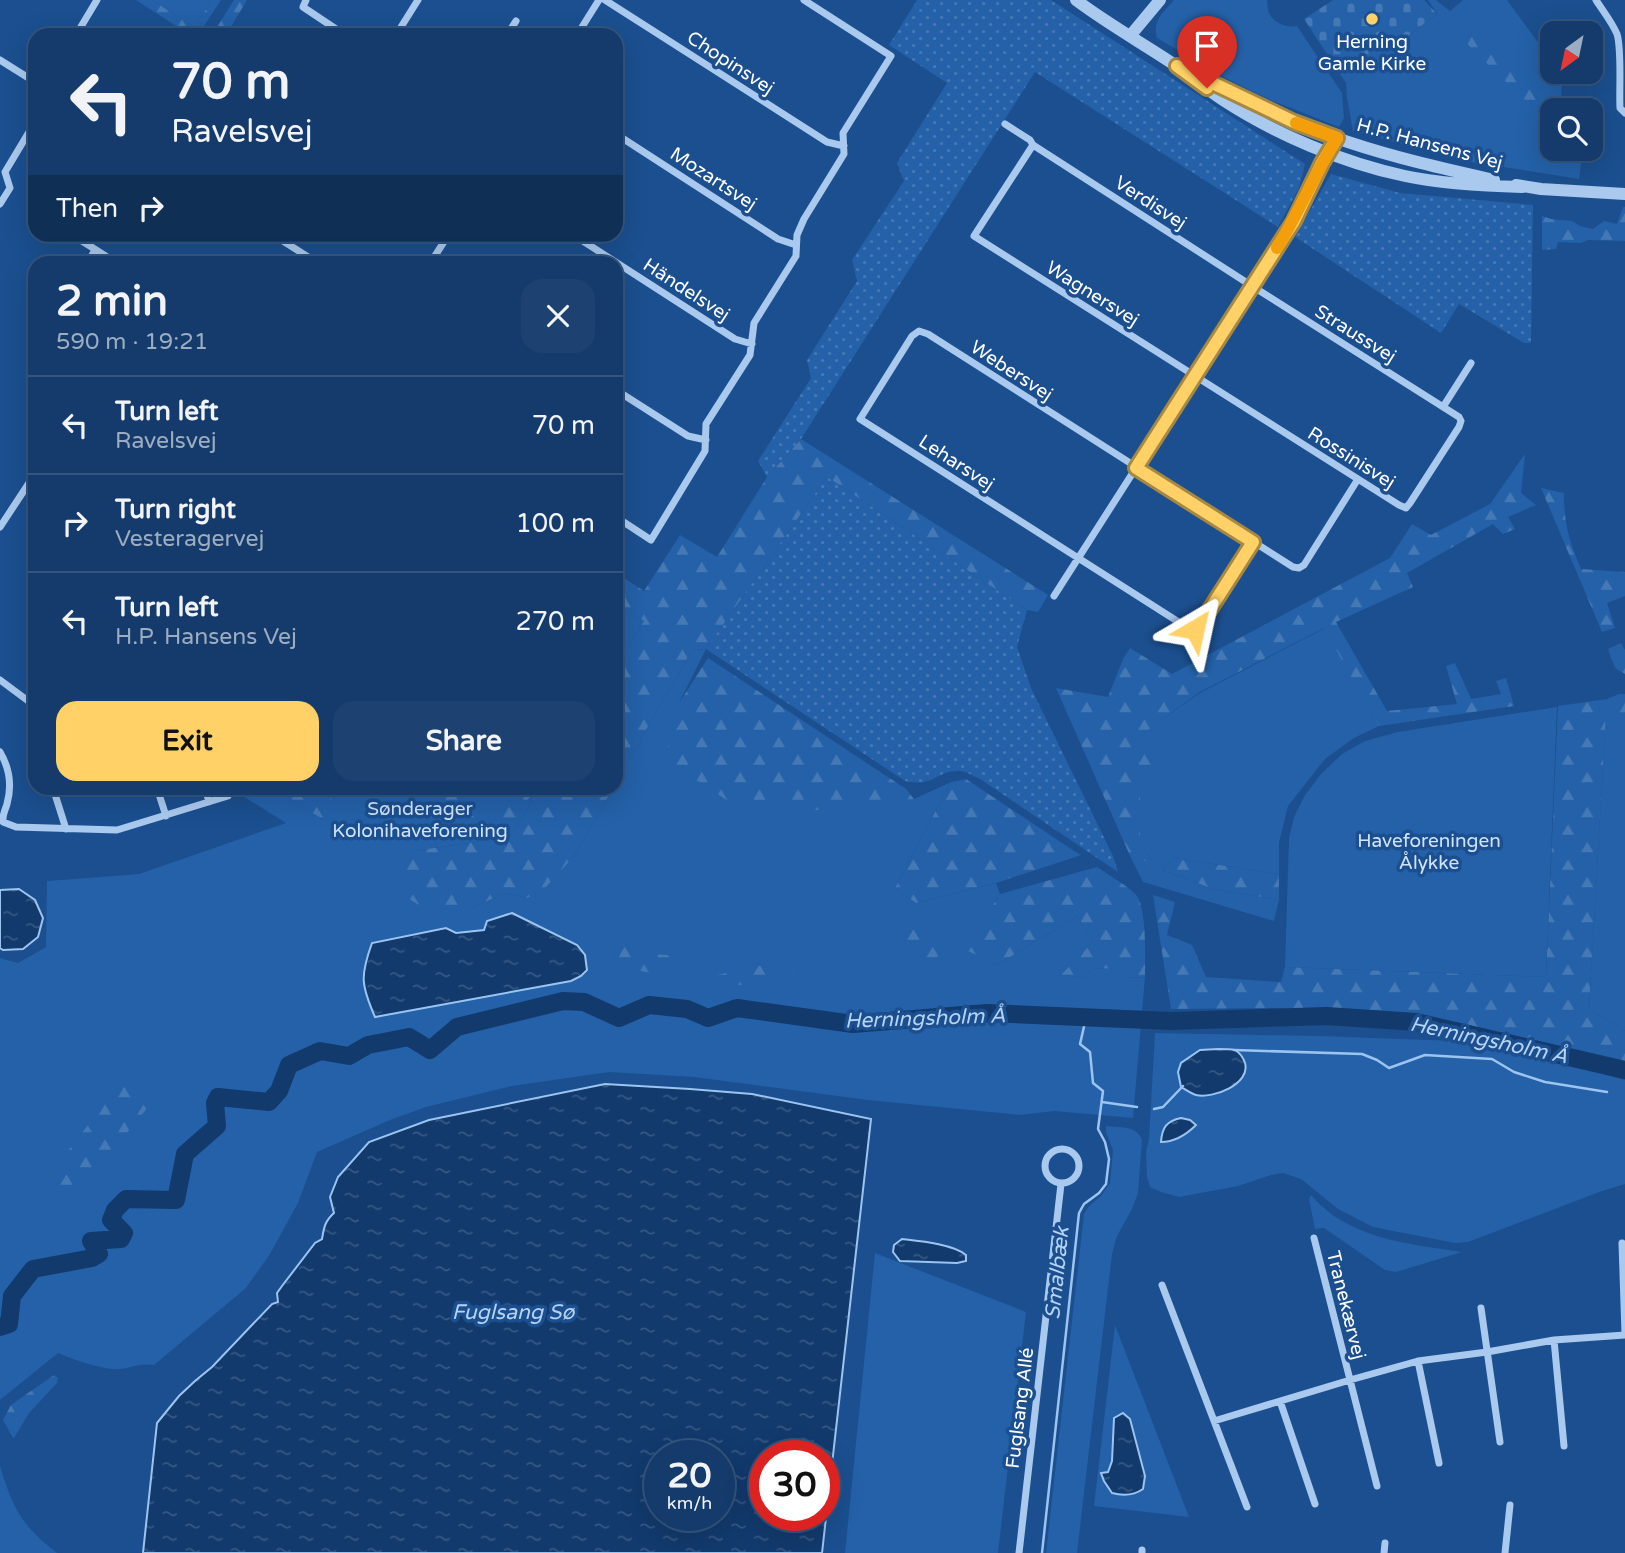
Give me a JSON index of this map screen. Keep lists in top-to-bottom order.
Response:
{
  "streets": {
    "street": [
      "Chopinsvej",
      "H.P. Hansens Vej",
      "Mozartsvej",
      "Verdisvej",
      "Händelsvej",
      "Wagnersvej",
      "Straussvej",
      "Webersvej",
      "Rossinisvej",
      "Leharsvej",
      "Tranekærvej",
      "Fuglsang Allé"
    ]
  },
  "crossings": [
    ["Verdisvej", "Wagnersvej"],
    ["Verdisvej", "Straussvej"],
    ["Wagnersvej", "Rossinisvej"],
    ["Straussvej", "Rossinisvej"],
    ["Webersvej", "Leharsvej"]
  ],
  "water": ["Herningsholm Å", "Smalbæk", "Fuglsang Sø"],
  "parks": ["Sønderager Kolonihaveforening", "Haveforeningen Ålykke"],
  "places": ["Herning Gamle Kirke"],
  "north": "bottom left",
  "page": {
    "turn": ["70 m", "Ravelsvej"],
    "then": "Then",
    "heading": ["2 min", "590 m · 19:21"],
    "list": [
      {
        "name": "Turn left",
        "note": "Ravelsvej",
        "value": "70 m"
      },
      {
        "name": "Turn right",
        "note": "Vesteragervej",
        "value": "100 m"
      },
      {
        "name": "Turn left",
        "note": "H.P. Hansens Vej",
        "value": "270 m"
      }
    ],
    "buttons": ["Exit", "Share"],
    "speed": "20 km/h",
    "limit": "30"
  }
}
